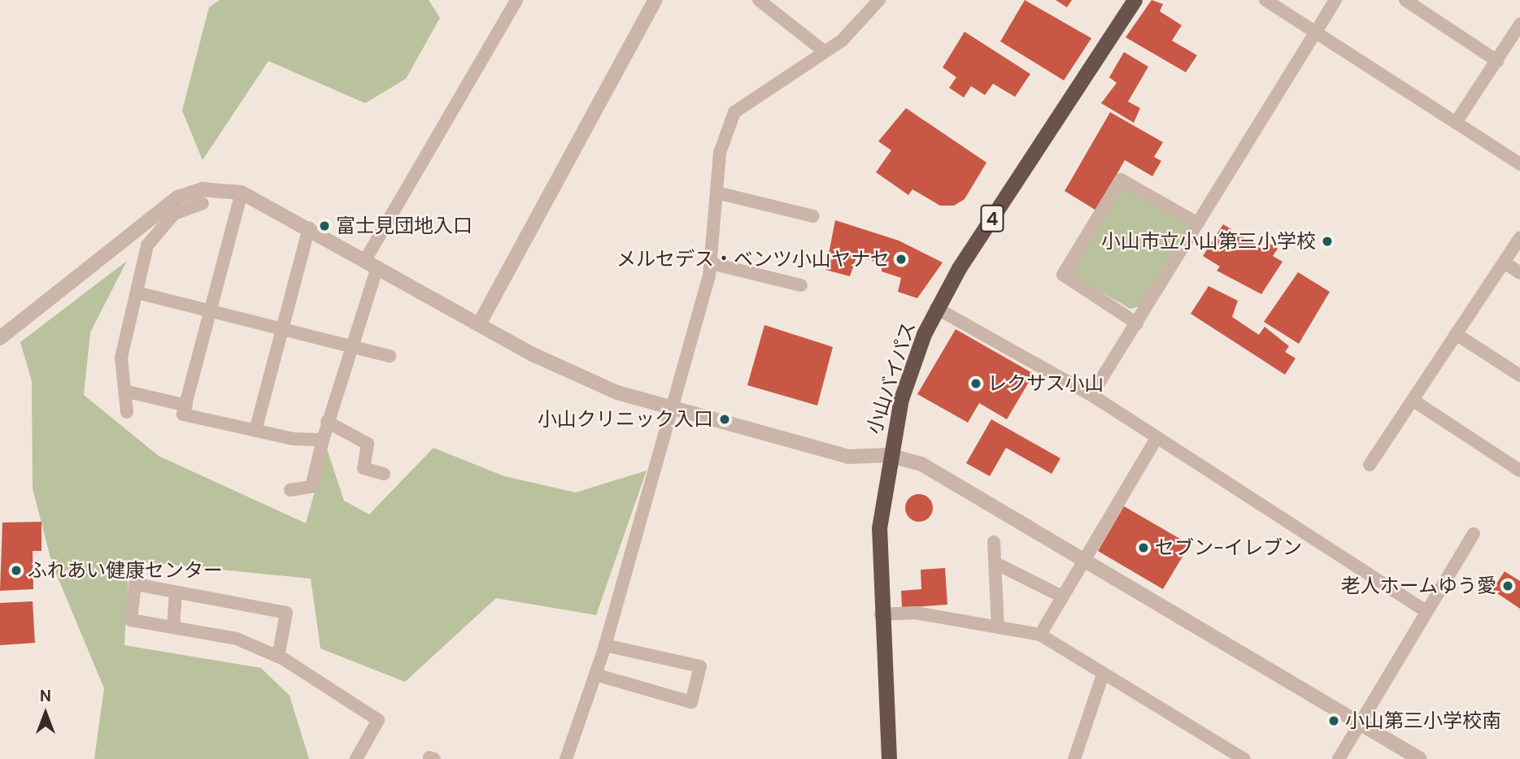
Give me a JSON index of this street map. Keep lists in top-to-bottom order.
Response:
{
  "streets": {
    "highway": ["4", "小山バイパス"]
  },
  "places": [
    "富士見団地入口",
    "小山市立小山第三小学校",
    "メルセデス・ベンツ小山ヤナセ",
    "レクサス小山",
    "小山クリニック入口",
    "セブン-イレブン",
    "ふれあい健康センター",
    "老人ホームゆう愛",
    "小山第三小学校南"
  ],
  "north": "top"
}
